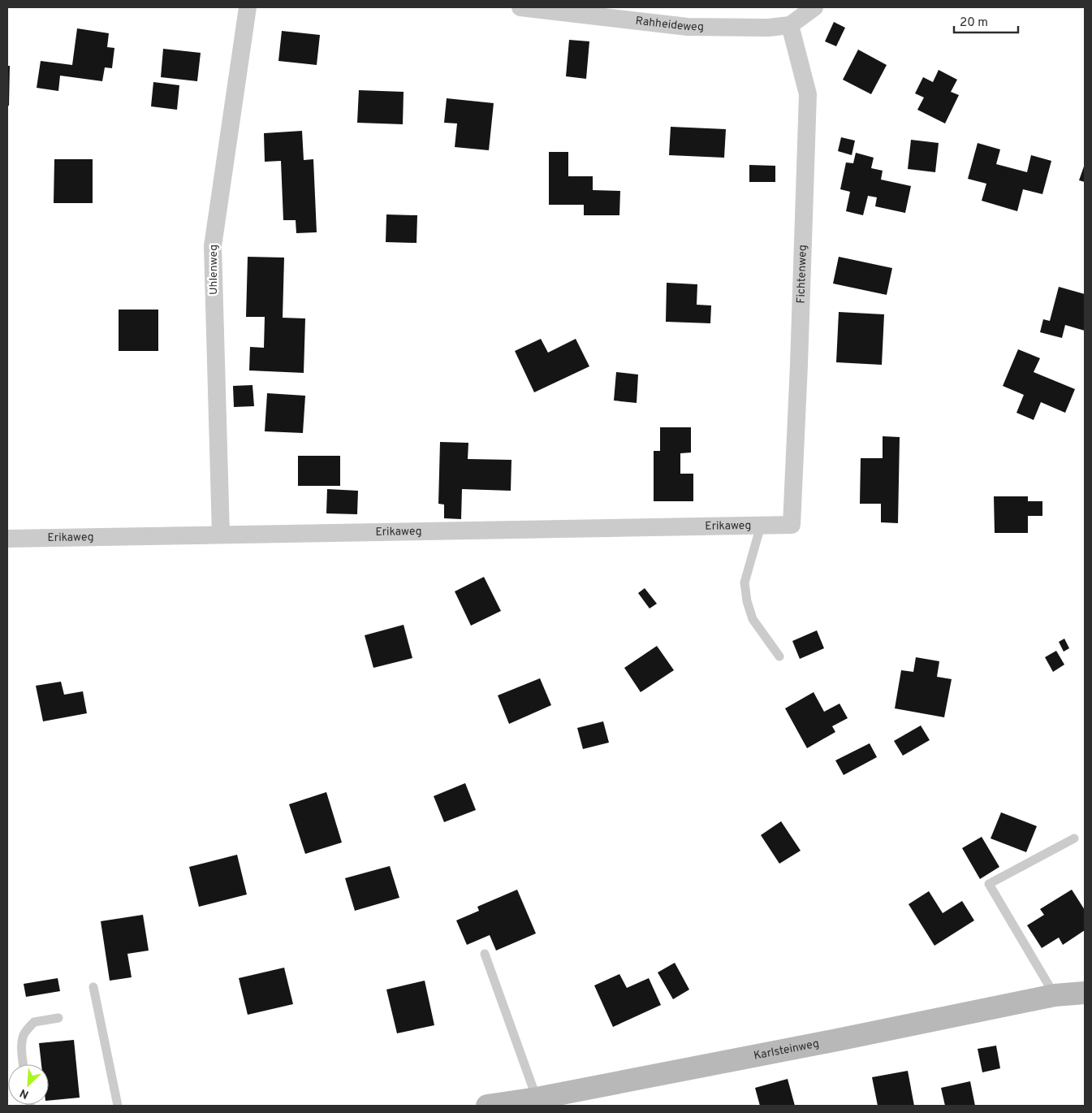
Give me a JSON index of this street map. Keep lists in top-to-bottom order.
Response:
{
  "streets": {
    "street": [
      "Rahheideweg",
      "Uhlenweg",
      "Fichtenweg",
      "Erikaweg",
      "Karlsteinweg"
    ]
  },
  "crossings": [
    ["Rahheideweg", "Fichtenweg"],
    ["Uhlenweg", "Erikaweg"],
    ["Fichtenweg", "Erikaweg"]
  ],
  "scale_bar": "20 m",
  "north": "bottom left"
}
